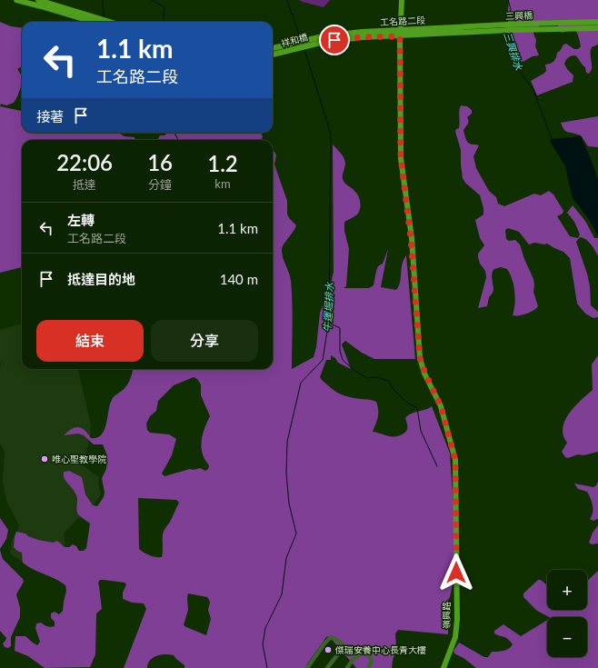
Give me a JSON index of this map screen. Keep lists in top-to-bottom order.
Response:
{
  "streets": {
    "main road": [
      "三興橋",
      "工名路二段",
      "祥和橋",
      "嶺興路"
    ]
  },
  "crossings": [
    ["三興橋", "工名路二段"],
    ["工名路二段", "祥和橋"],
    ["工名路二段", "嶺興路"]
  ],
  "water": ["三興排水", "牛運堀排水"],
  "places": ["唯心聖教學院", "傑瑞安養中心長青大樓"],
  "page": {
    "turn": ["1.1 km", "工名路二段"],
    "then": "接著",
    "eta": [
      "22:06",
      "抵達",
      "16",
      "分鐘",
      "1.2",
      "km"
    ],
    "list": [
      {
        "name": "左轉",
        "note": "工名路二段",
        "value": "1.1 km"
      },
      {
        "name": "抵達目的地",
        "value": "140 m"
      }
    ],
    "buttons": ["結束", "分享"],
    "map_buttons": ["+", "−"]
  }
}
